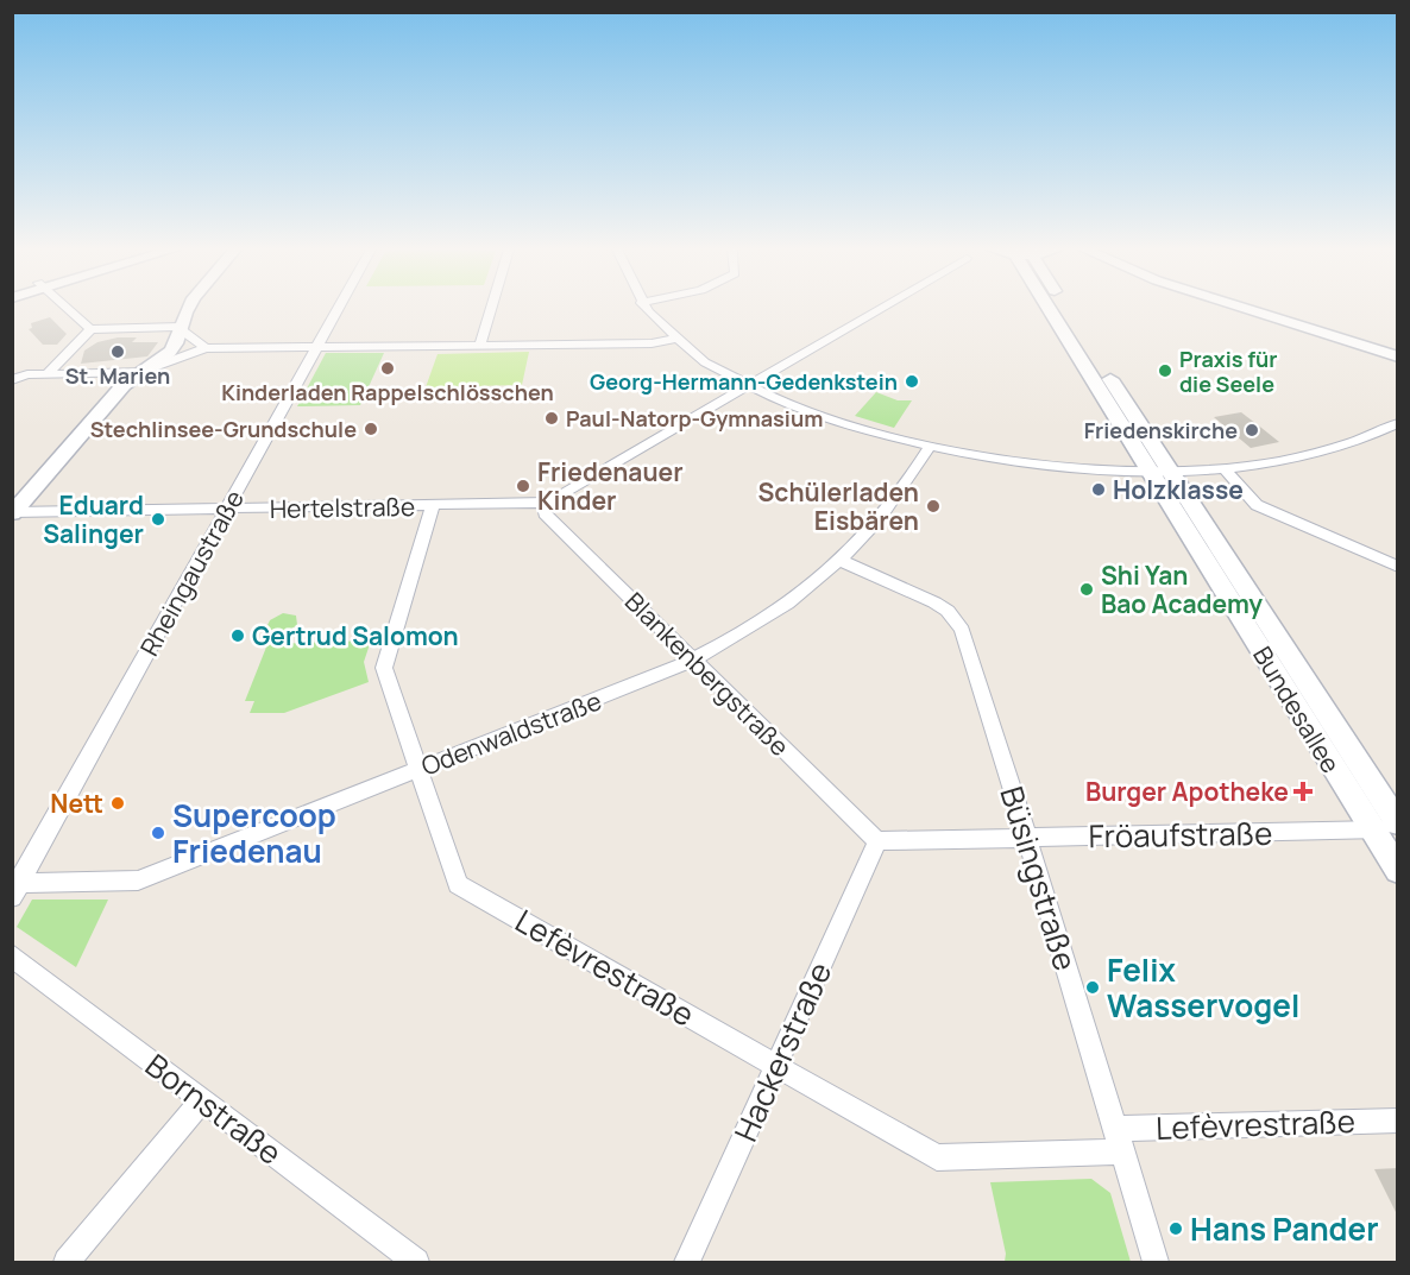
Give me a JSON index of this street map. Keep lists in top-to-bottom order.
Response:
{
  "streets": {
    "street": [
      "Hertelstraße",
      "Rheingaustraße",
      "Blankenbergstraße",
      "Bundesallee",
      "Odenwaldstraße",
      "Fröaufstraße",
      "Büsingstraße",
      "Lefèvrestraße",
      "Hackerstraße",
      "Bornstraße"
    ]
  },
  "crossings": [
    ["Hertelstraße", "Rheingaustraße"],
    ["Hertelstraße", "Blankenbergstraße"],
    ["Hertelstraße", "Lefèvrestraße"],
    ["Rheingaustraße", "Odenwaldstraße"],
    ["Blankenbergstraße", "Odenwaldstraße"],
    ["Blankenbergstraße", "Fröaufstraße"],
    ["Blankenbergstraße", "Hackerstraße"],
    ["Bundesallee", "Fröaufstraße"],
    ["Odenwaldstraße", "Büsingstraße"],
    ["Odenwaldstraße", "Lefèvrestraße"],
    ["Fröaufstraße", "Büsingstraße"],
    ["Fröaufstraße", "Hackerstraße"],
    ["Büsingstraße", "Lefèvrestraße"],
    ["Lefèvrestraße", "Hackerstraße"]
  ],
  "places": {
    "other": [
      "St. Marien",
      "Kinderladen Rappelschlösschen",
      "Praxis für die Seele",
      "Georg-Hermann-Gedenkstein",
      "Paul-Natorp-Gymnasium",
      "Stechlinsee-Grundschule",
      "Friedenskirche",
      "Friedenauer Kinder",
      "Holzklasse",
      "Schülerladen Eisbären",
      "Eduard Salinger",
      "Shi Yan Bao Academy",
      "Gertrud Salomon",
      "Nett",
      "Supercoop Friedenau",
      "Felix Wasservogel",
      "Hans Pander"
    ],
    "health": ["Burger Apotheke"]
  }
}
